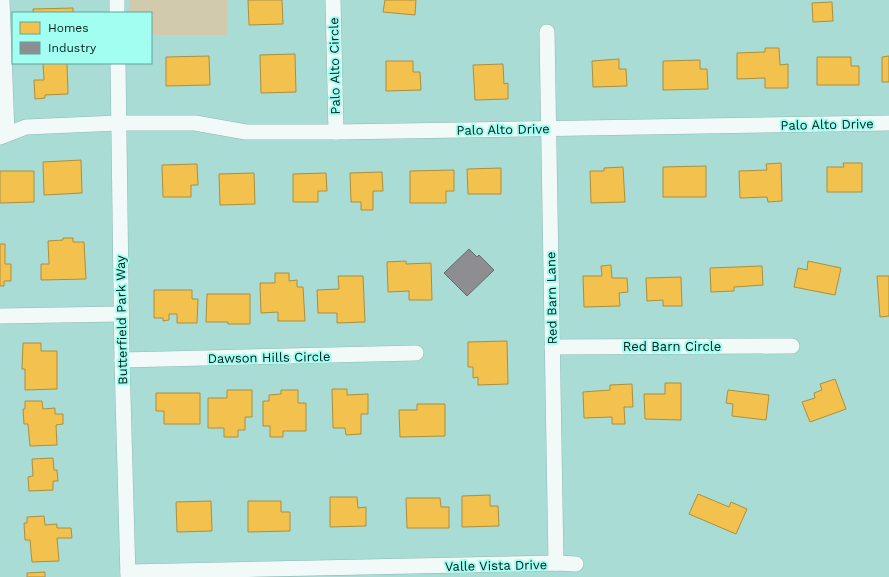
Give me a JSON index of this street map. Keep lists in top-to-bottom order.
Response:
{
  "streets": {
    "street": [
      "Palo Alto Circle",
      "Palo Alto Drive",
      "Red Barn Lane",
      "Butterfield Park Way",
      "Red Barn Circle",
      "Dawson Hills Circle",
      "Valle Vista Drive"
    ]
  },
  "crossings": [
    ["Palo Alto Circle", "Palo Alto Drive"],
    ["Palo Alto Drive", "Red Barn Lane"],
    ["Palo Alto Drive", "Butterfield Park Way"],
    ["Red Barn Lane", "Red Barn Circle"],
    ["Red Barn Lane", "Valle Vista Drive"],
    ["Butterfield Park Way", "Dawson Hills Circle"],
    ["Butterfield Park Way", "Valle Vista Drive"]
  ],
  "legend": ["Homes", "Industry"]
}
